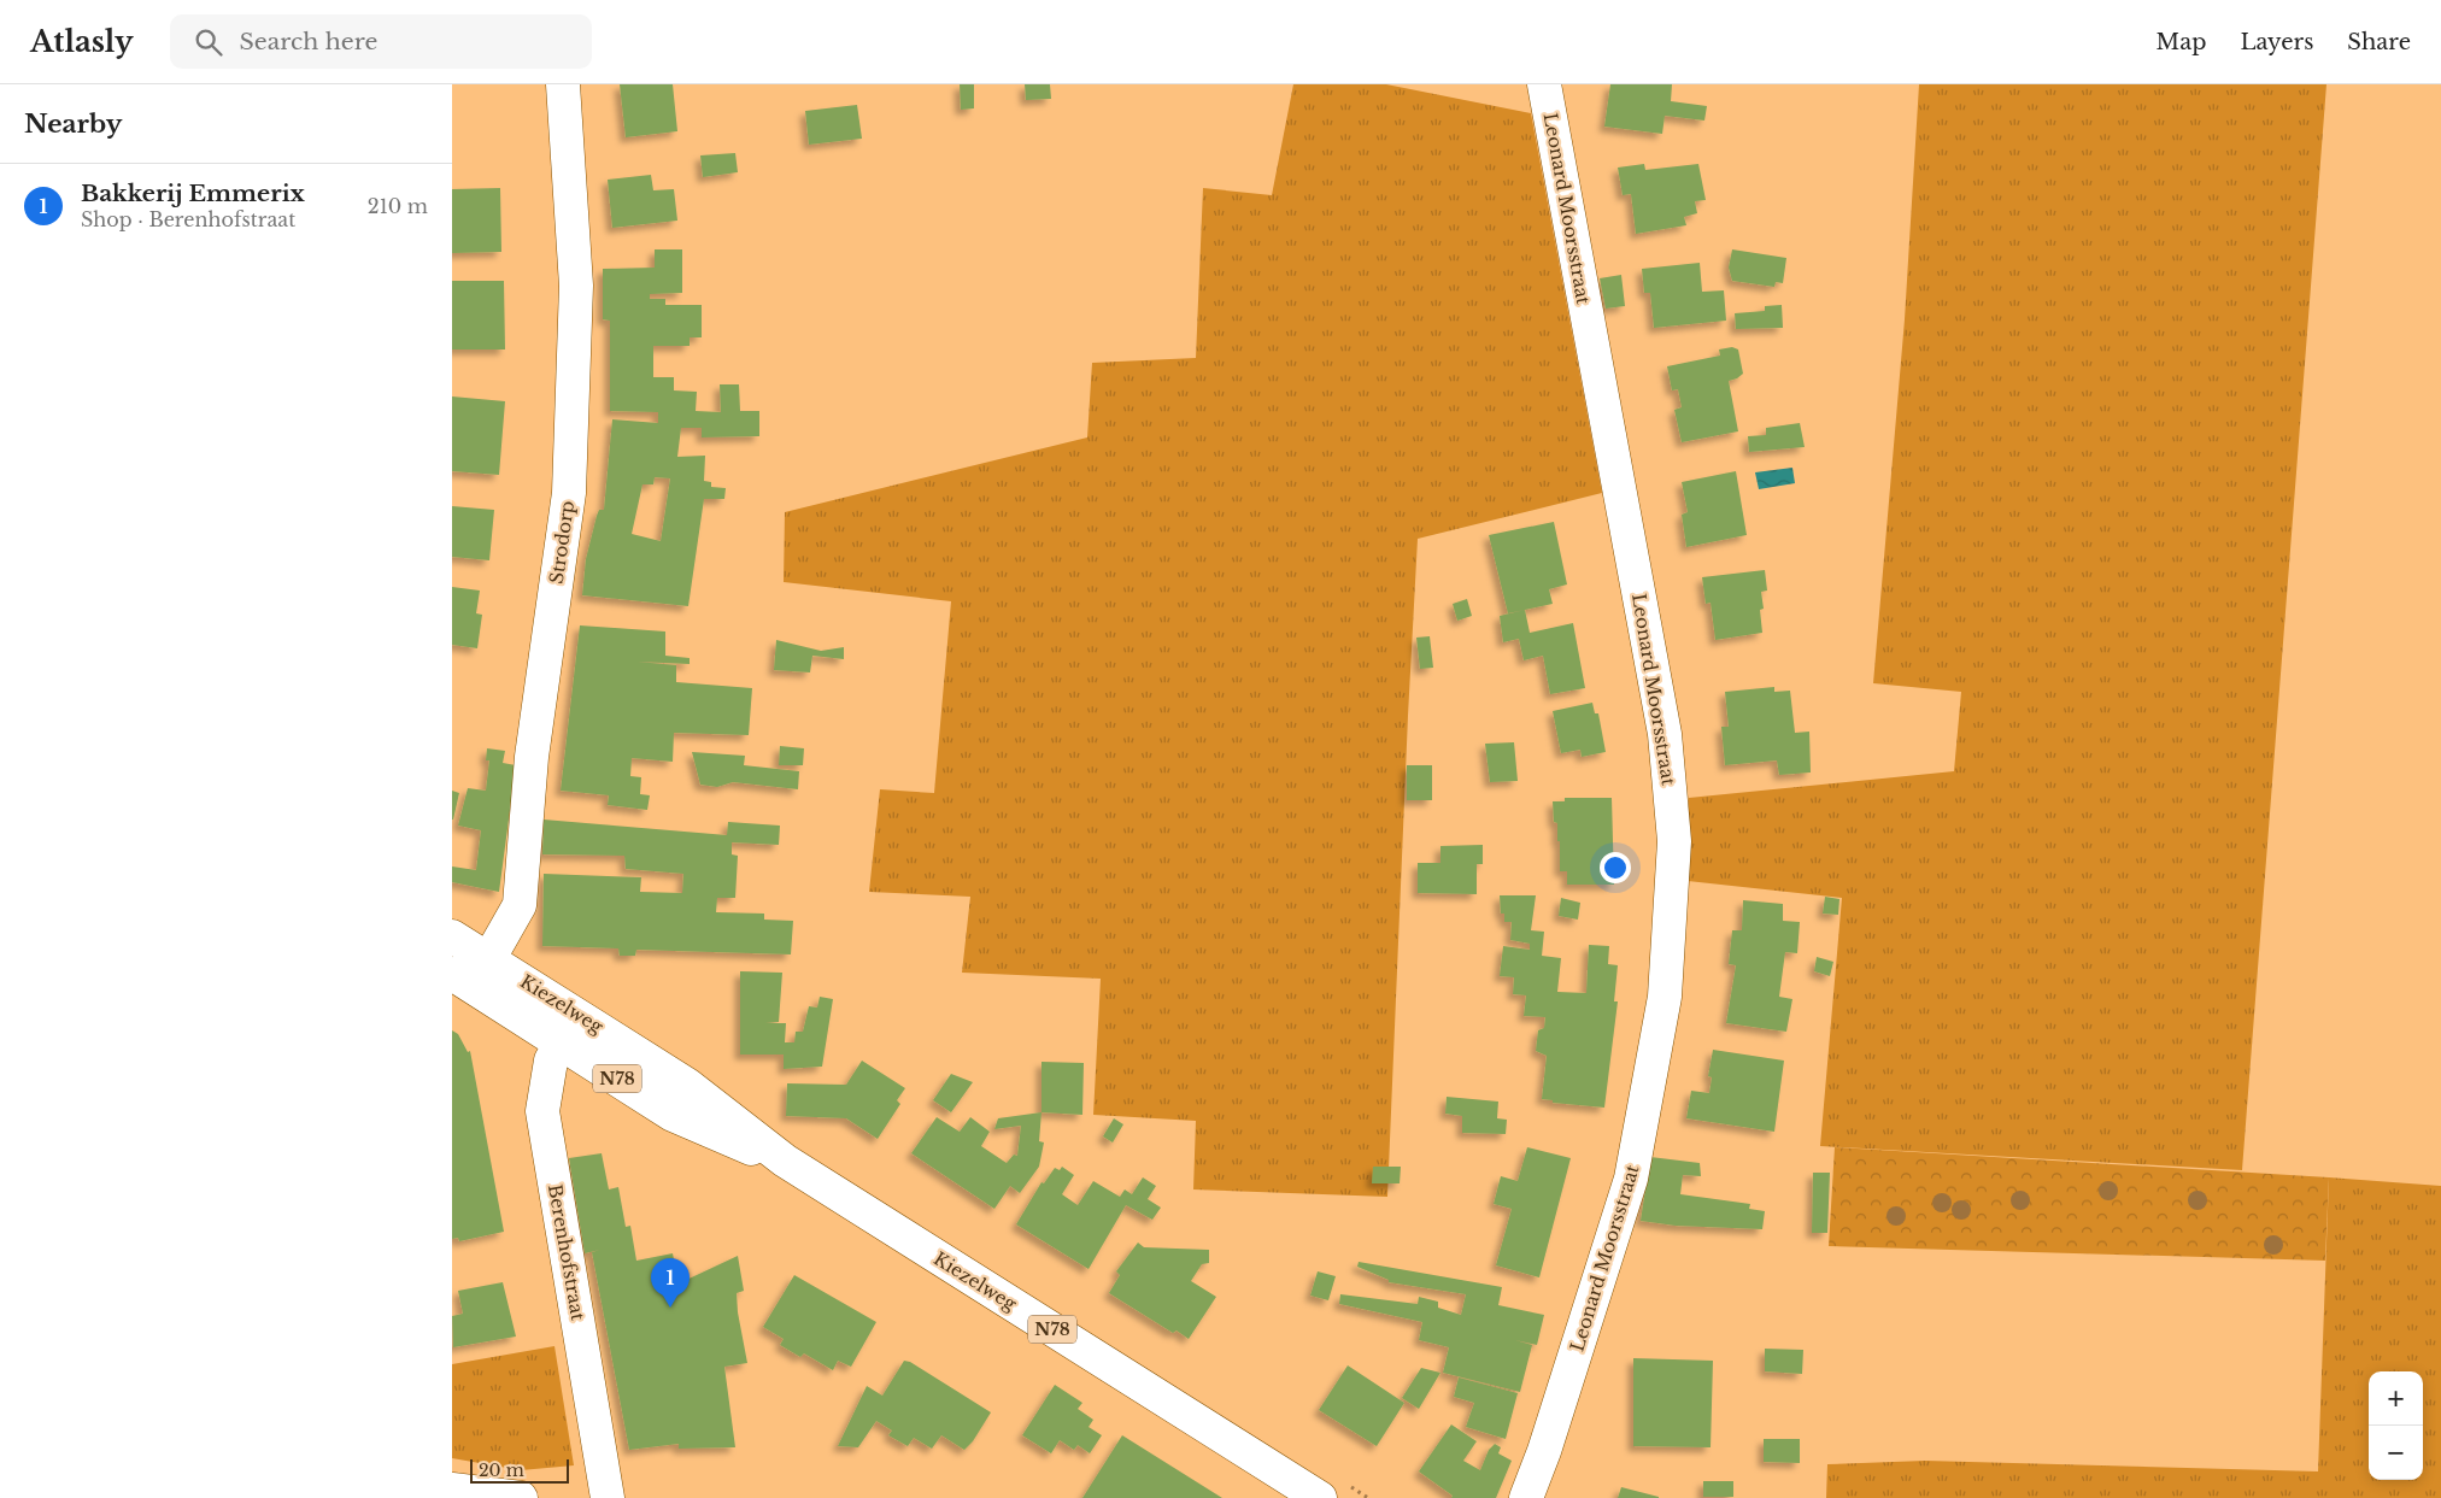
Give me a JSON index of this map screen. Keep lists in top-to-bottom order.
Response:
{
  "streets": {
    "street": [
      "Leonard Moorsstraat",
      "Strodorp",
      "Kiezelweg",
      "N78",
      "Berenhofstraat"
    ]
  },
  "crossings": [
    ["Strodorp", "Kiezelweg"],
    ["Kiezelweg", "Berenhofstraat"]
  ],
  "scale_bar": "20 m",
  "page": {
    "header": "Atlasly",
    "search": "Search here",
    "nav": ["Map", "Layers", "Share"],
    "heading": "Nearby",
    "list": [
      {
        "mark": "1",
        "name": "Bakkerij Emmerix",
        "note": "Shop · Berenhofstraat",
        "value": "210 m"
      }
    ],
    "pins": "1",
    "map_buttons": ["+", "−"],
    "scale": "20 m"
  }
}
